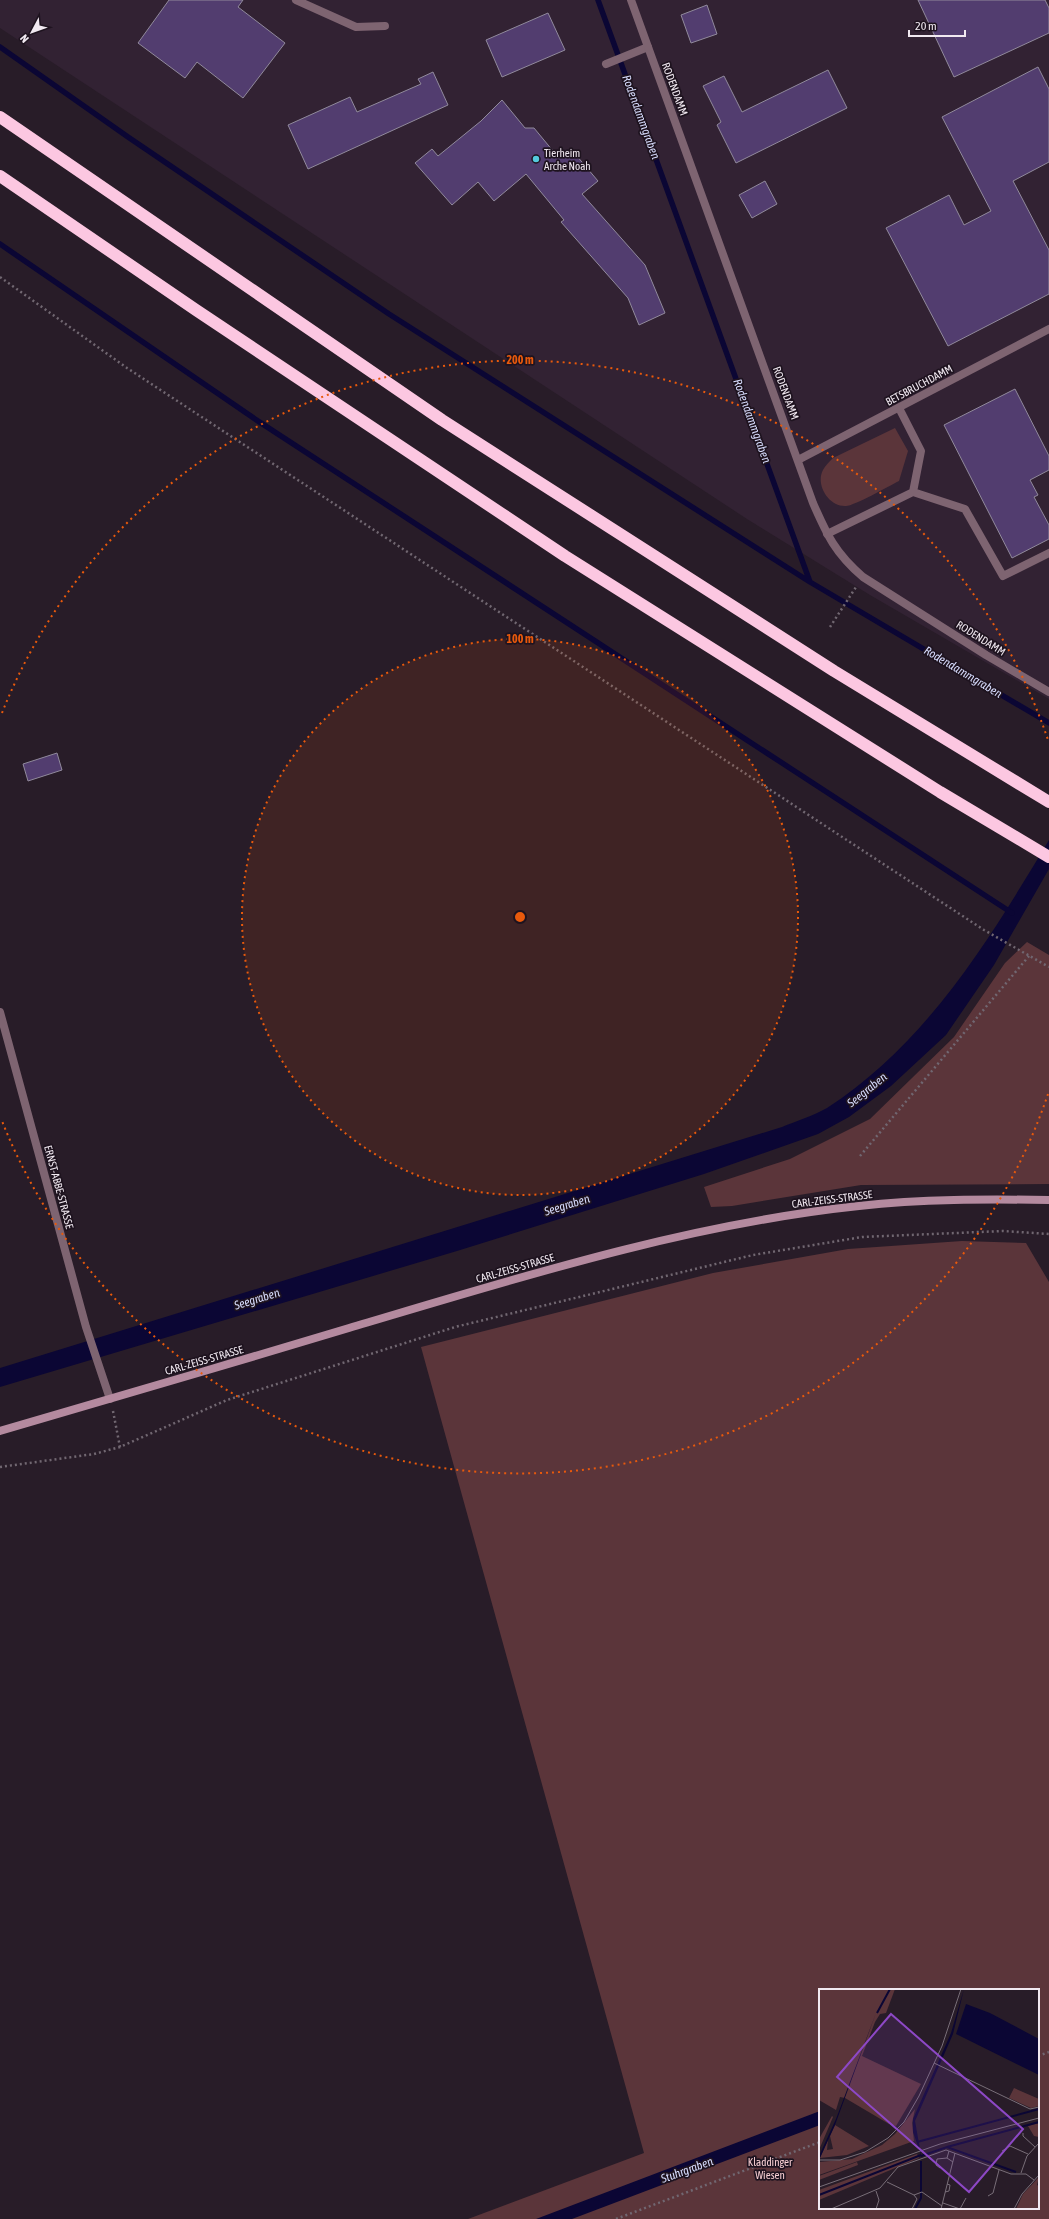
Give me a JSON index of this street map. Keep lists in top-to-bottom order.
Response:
{
  "streets": {
    "main road": ["CARL-ZEISS-STRASSE"],
    "street": ["RODENDAMM", "BETSBRUCHDAMM", "ERNST-ABBE-STRASSE"]
  },
  "crossings": [
    ["RODENDAMM", "BETSBRUCHDAMM"],
    ["ERNST-ABBE-STRASSE", "CARL-ZEISS-STRASSE"]
  ],
  "water": ["Rodendammgraben", "Seegraben", "Stuhrgraben"],
  "parks": ["Kladdinger Wiesen"],
  "places": ["Tierheim Arche Noah"],
  "scale_bar": "20 m",
  "north": "bottom left",
  "rings": ["200 m", "100 m"]
}
